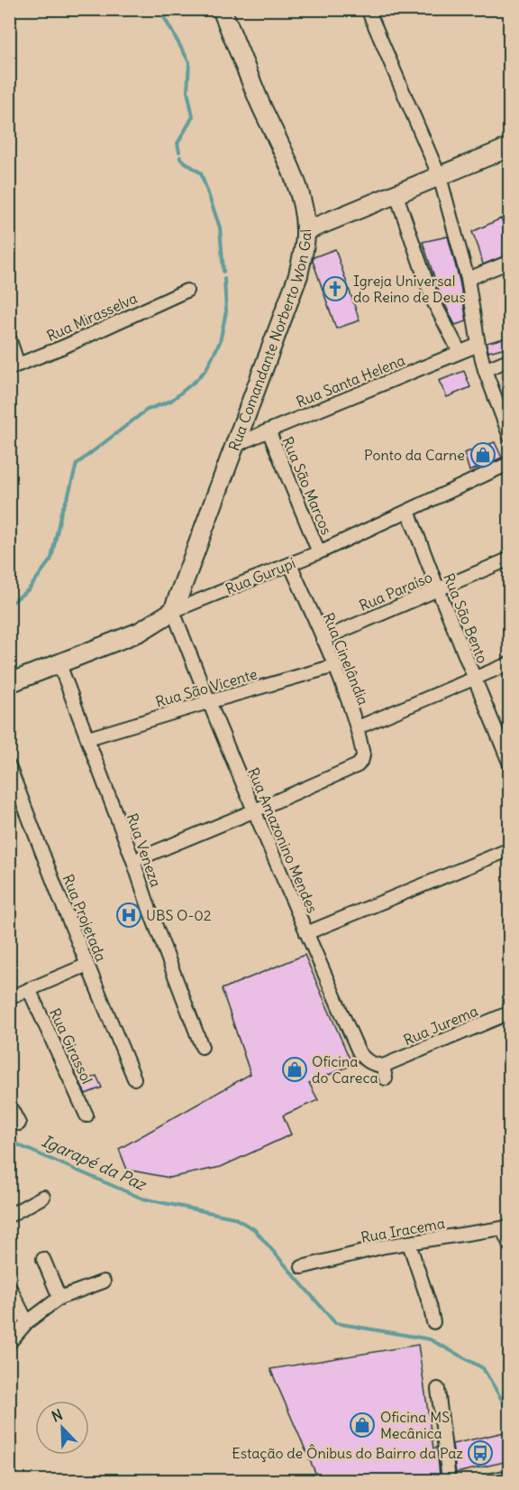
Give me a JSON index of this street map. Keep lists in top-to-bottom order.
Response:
{
  "streets": {
    "street": [
      "Rua Mirasselva",
      "Rua Comandante Norberto Won Gal",
      "Rua Santa Helena",
      "Rua São Marcos",
      "Rua Gurupi",
      "Rua Paraíso",
      "Rua São Bento",
      "Rua Cinelândia",
      "Rua São Vicente",
      "Rua Amazonino Mendes",
      "Rua Veneza",
      "Rua Projetada",
      "Rua Jurema",
      "Rua Girassol",
      "Rua Iracema"
    ]
  },
  "crossings": [
    ["Rua Comandante Norberto Won Gal", "Rua Santa Helena"],
    ["Rua Comandante Norberto Won Gal", "Rua Gurupi"],
    ["Rua Comandante Norberto Won Gal", "Rua Amazonino Mendes"],
    ["Rua Santa Helena", "Rua São Marcos"],
    ["Rua São Marcos", "Rua Gurupi"],
    ["Rua Gurupi", "Rua São Bento"],
    ["Rua Gurupi", "Rua Cinelândia"],
    ["Rua Gurupi", "Rua Amazonino Mendes"],
    ["Rua Gurupi", "Rua Veneza"],
    ["Rua Paraíso", "Rua São Bento"],
    ["Rua Paraíso", "Rua Cinelândia"],
    ["Rua Cinelândia", "Rua São Vicente"],
    ["Rua Cinelândia", "Rua Amazonino Mendes"],
    ["Rua São Vicente", "Rua Amazonino Mendes"],
    ["Rua São Vicente", "Rua Veneza"],
    ["Rua Amazonino Mendes", "Rua Jurema"]
  ],
  "water": ["Igarapé da Paz"],
  "places": {
    "church": ["Igreja Universal do Reino de Deus"],
    "shop": ["Ponto da Carne", "Oficina do Careca", "Oficina MS Mecânica"],
    "hospital": ["UBS O-02"],
    "bus stop": ["Estação de Ônibus do Bairro da Paz"]
  },
  "north": "top left"
}
